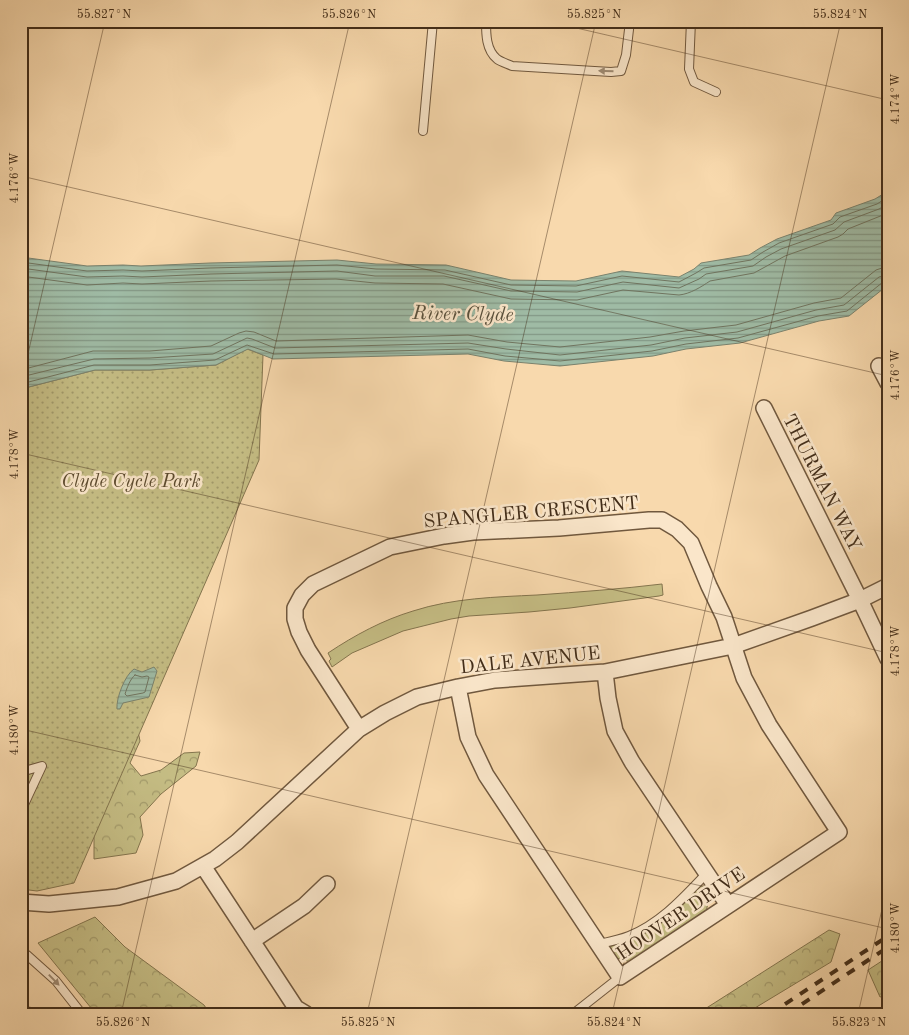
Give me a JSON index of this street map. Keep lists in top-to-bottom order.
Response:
{
  "streets": {
    "street": [
      "THURMAN WAY",
      "SPANGLER CRESCENT",
      "DALE AVENUE",
      "HOOVER DRIVE"
    ]
  },
  "crossings": [
    ["THURMAN WAY", "DALE AVENUE"],
    ["SPANGLER CRESCENT", "DALE AVENUE"],
    ["SPANGLER CRESCENT", "HOOVER DRIVE"],
    ["DALE AVENUE", "HOOVER DRIVE"]
  ],
  "water": ["River Clyde"],
  "parks": ["Clyde Cycle Park"],
  "coordinates": [
    "55.827°N",
    "55.826°N",
    "55.825°N",
    "55.824°N",
    "4.174°W",
    "4.176°W",
    "4.178°W",
    "4.180°W",
    "55.823°N"
  ]
}
